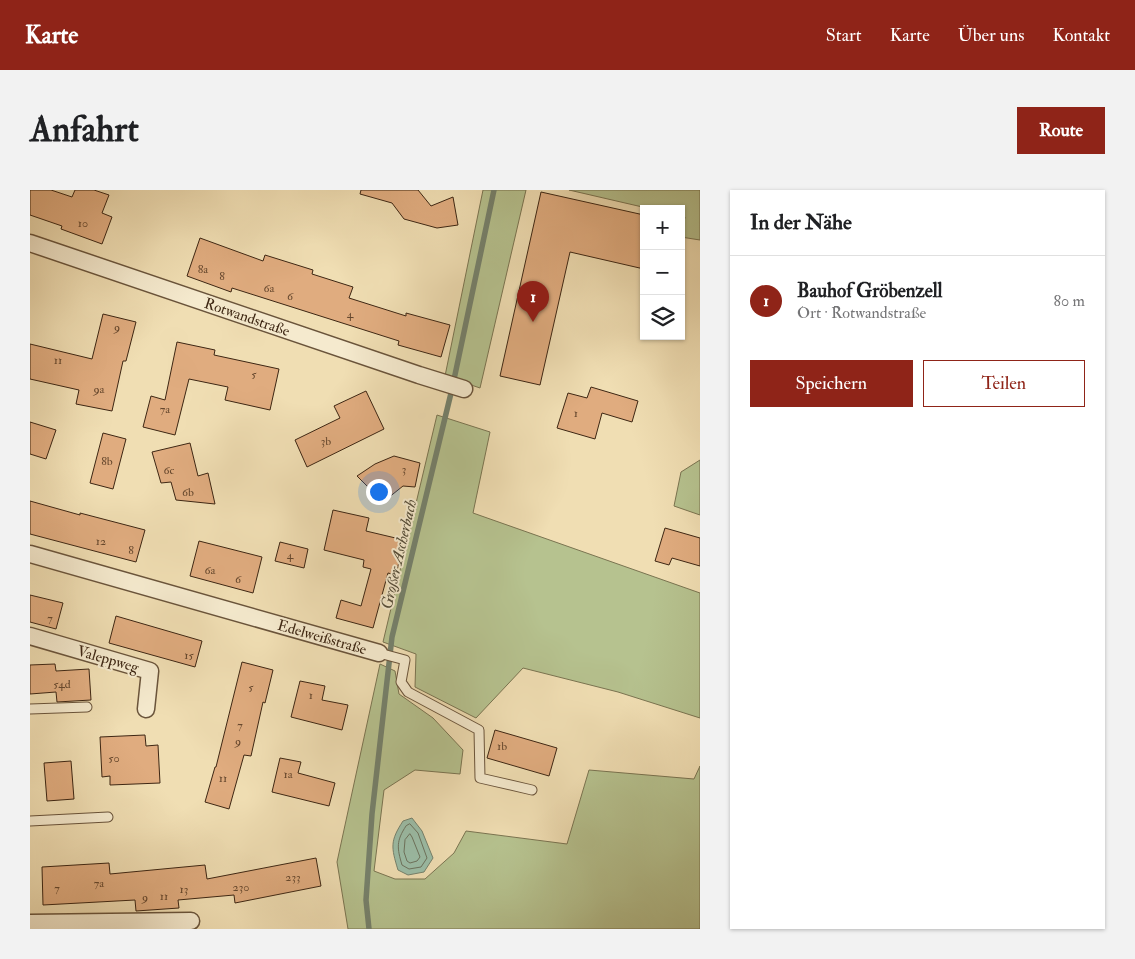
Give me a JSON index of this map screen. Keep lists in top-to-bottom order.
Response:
{
  "streets": {
    "street": ["Rotwandstraße", "Edelweißstraße", "Valeppweg"]
  },
  "water": ["Großer Ascherbach"],
  "house_numbers": [
    "10",
    "8a",
    "8",
    "6a",
    "6",
    "4",
    "9",
    "11",
    "5",
    "9a",
    "7a",
    "1",
    "3b",
    "8b",
    "3",
    "6c",
    "6b",
    "12",
    "8",
    "4",
    "6a",
    "6",
    "7",
    "15",
    "54d",
    "5",
    "1",
    "7",
    "9",
    "1b",
    "50",
    "1a",
    "11",
    "233",
    "7a",
    "230",
    "7",
    "13",
    "11",
    "9"
  ],
  "page": {
    "header": "Karte",
    "nav": [
      "Start",
      "Karte",
      "Über uns",
      "Kontakt"
    ],
    "buttons": [
      "Route",
      ["Speichern", "Teilen"]
    ],
    "title": "Anfahrt",
    "heading": "In der Nähe",
    "map_buttons": ["+", "−"],
    "list": [
      {
        "mark": "1",
        "name": "Bauhof Gröbenzell",
        "note": "Ort · Rotwandstraße",
        "value": "80 m"
      }
    ],
    "pins": "1"
  }
}
